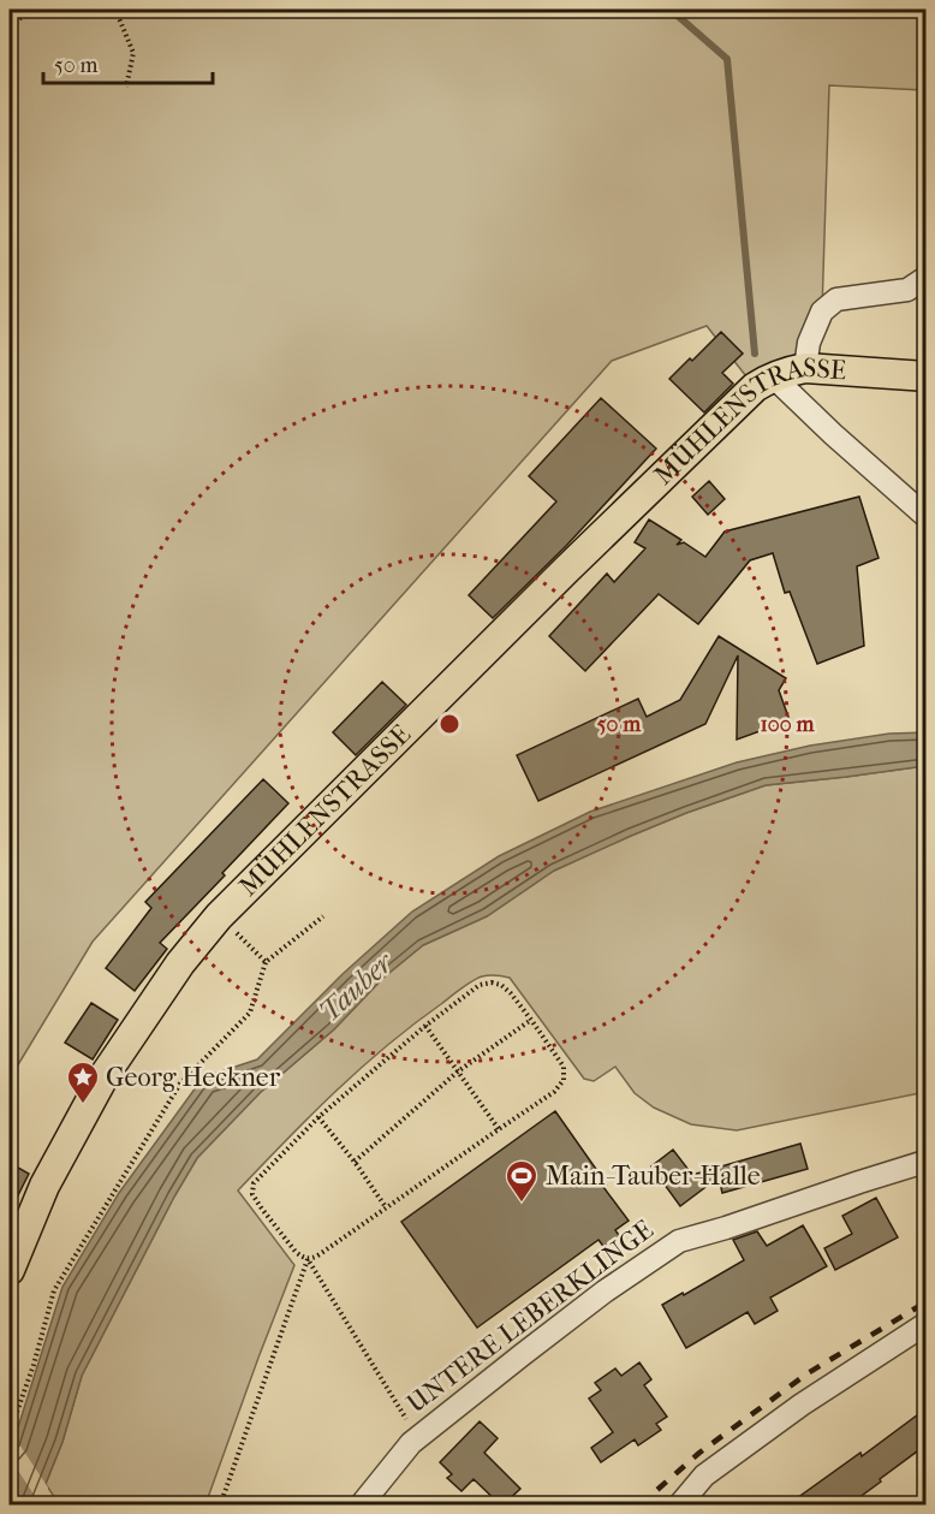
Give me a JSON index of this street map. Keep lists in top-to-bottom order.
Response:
{
  "streets": {
    "main road": ["MÜHLENSTRASSE"],
    "street": ["UNTERE LEBERKLINGE"]
  },
  "water": ["Tauber"],
  "places": {
    "place": ["Georg Heckner"],
    "sports": ["Main-Tauber-Halle"]
  },
  "scale_bar": "50 m",
  "rings": ["50 m", "100 m"]
}
